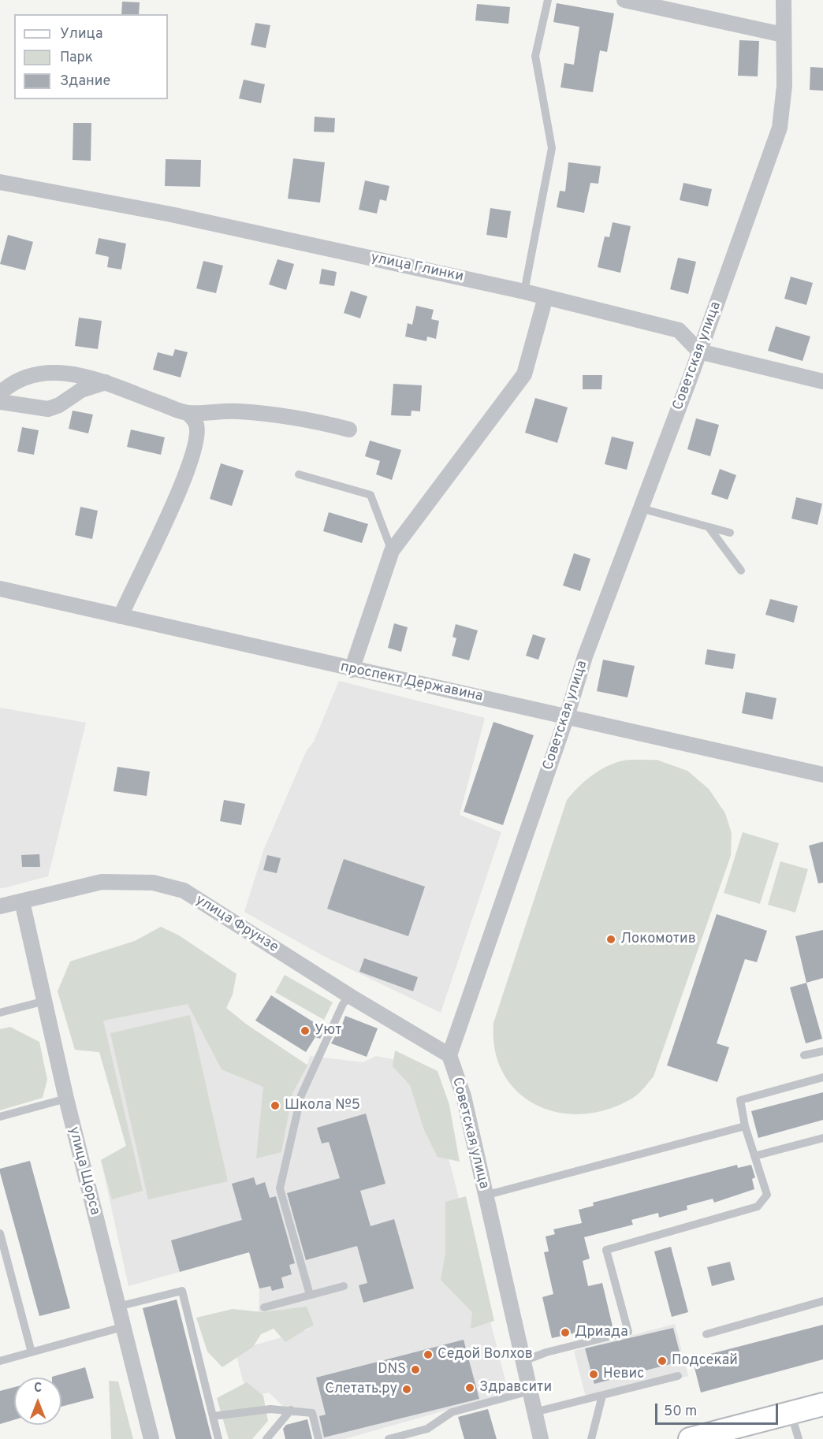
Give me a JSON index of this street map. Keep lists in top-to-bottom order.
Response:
{
  "streets": {
    "street": [
      "улица Глинки",
      "Советская улица",
      "проспект Державина",
      "улица Фрунзе",
      "улица Щорса"
    ]
  },
  "crossings": [
    ["улица Глинки", "Советская улица"],
    ["Советская улица", "проспект Державина"],
    ["Советская улица", "улица Фрунзе"],
    ["улица Фрунзе", "улица Щорса"]
  ],
  "places": [
    "Локомотив",
    "Уют",
    "Школа №5",
    "Дриада",
    "Седой Волхов",
    "Подсекай",
    "DNS",
    "Невис",
    "Здравсити",
    "Слетать.ру"
  ],
  "legend": ["Улица", "Парк", "Здание"],
  "scale_bar": "50 m",
  "north": "top"
}
